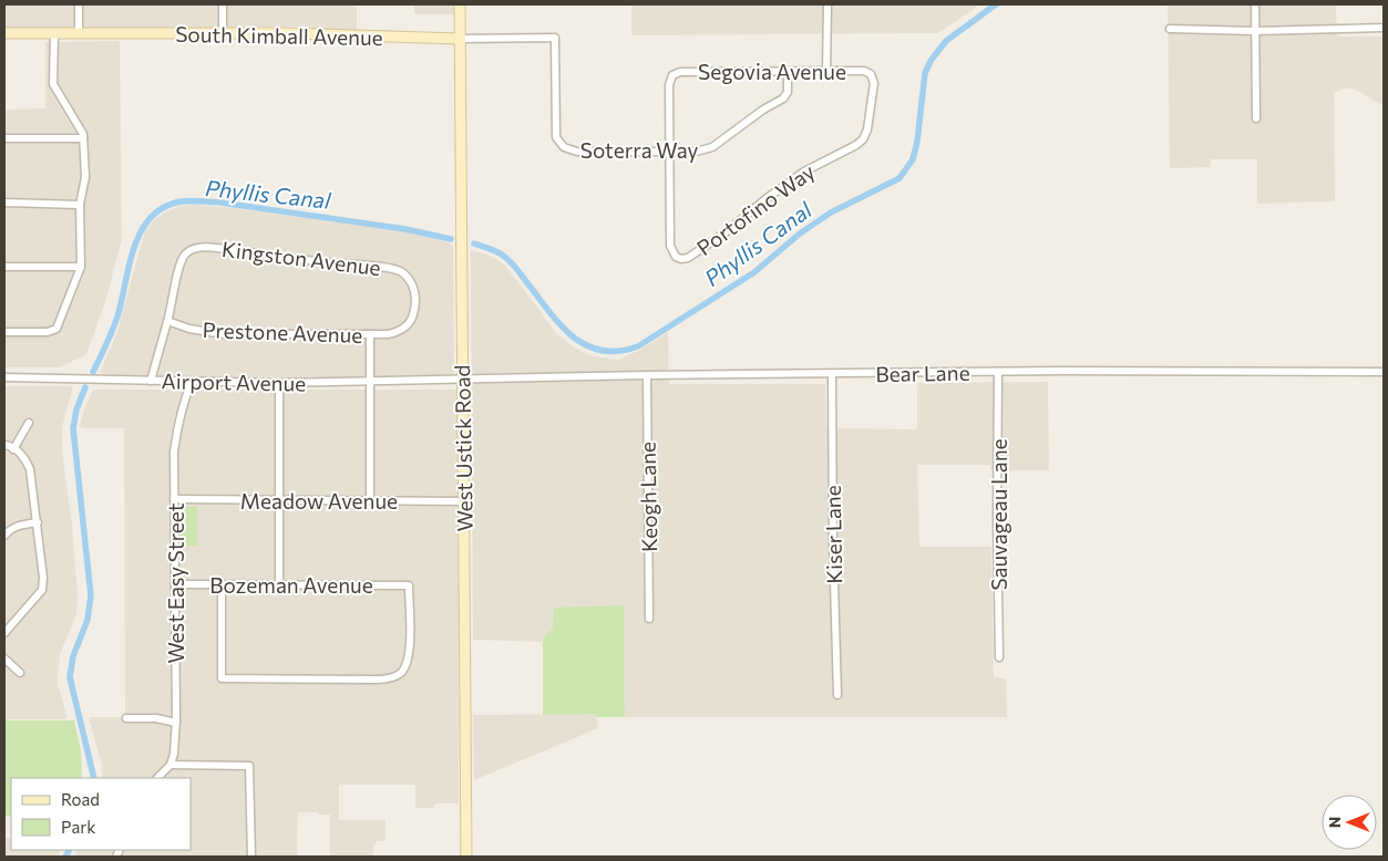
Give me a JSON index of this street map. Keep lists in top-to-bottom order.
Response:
{
  "streets": {
    "main road": ["South Kimball Avenue", "West Ustick Road"],
    "street": [
      "Segovia Avenue",
      "Soterra Way",
      "Portofino Way",
      "Kingston Avenue",
      "Prestone Avenue",
      "Bear Lane",
      "Airport Avenue",
      "Keogh Lane",
      "Meadow Avenue",
      "Sauvageau Lane",
      "Kiser Lane",
      "West Easy Street",
      "Bozeman Avenue"
    ]
  },
  "crossings": [
    ["South Kimball Avenue", "Soterra Way"],
    ["South Kimball Avenue", "West Ustick Road"],
    ["Segovia Avenue", "Soterra Way"],
    ["Segovia Avenue", "Portofino Way"],
    ["Soterra Way", "Portofino Way"],
    ["Kingston Avenue", "Prestone Avenue"],
    ["Bear Lane", "Airport Avenue"],
    ["Bear Lane", "West Ustick Road"],
    ["Bear Lane", "Keogh Lane"],
    ["Bear Lane", "Sauvageau Lane"],
    ["Bear Lane", "Kiser Lane"],
    ["Airport Avenue", "West Ustick Road"],
    ["Airport Avenue", "West Easy Street"],
    ["West Ustick Road", "Meadow Avenue"],
    ["Meadow Avenue", "West Easy Street"],
    ["West Easy Street", "Bozeman Avenue"]
  ],
  "water": ["Phyllis Canal"],
  "legend": ["Road", "Park"],
  "north": "left"
}
